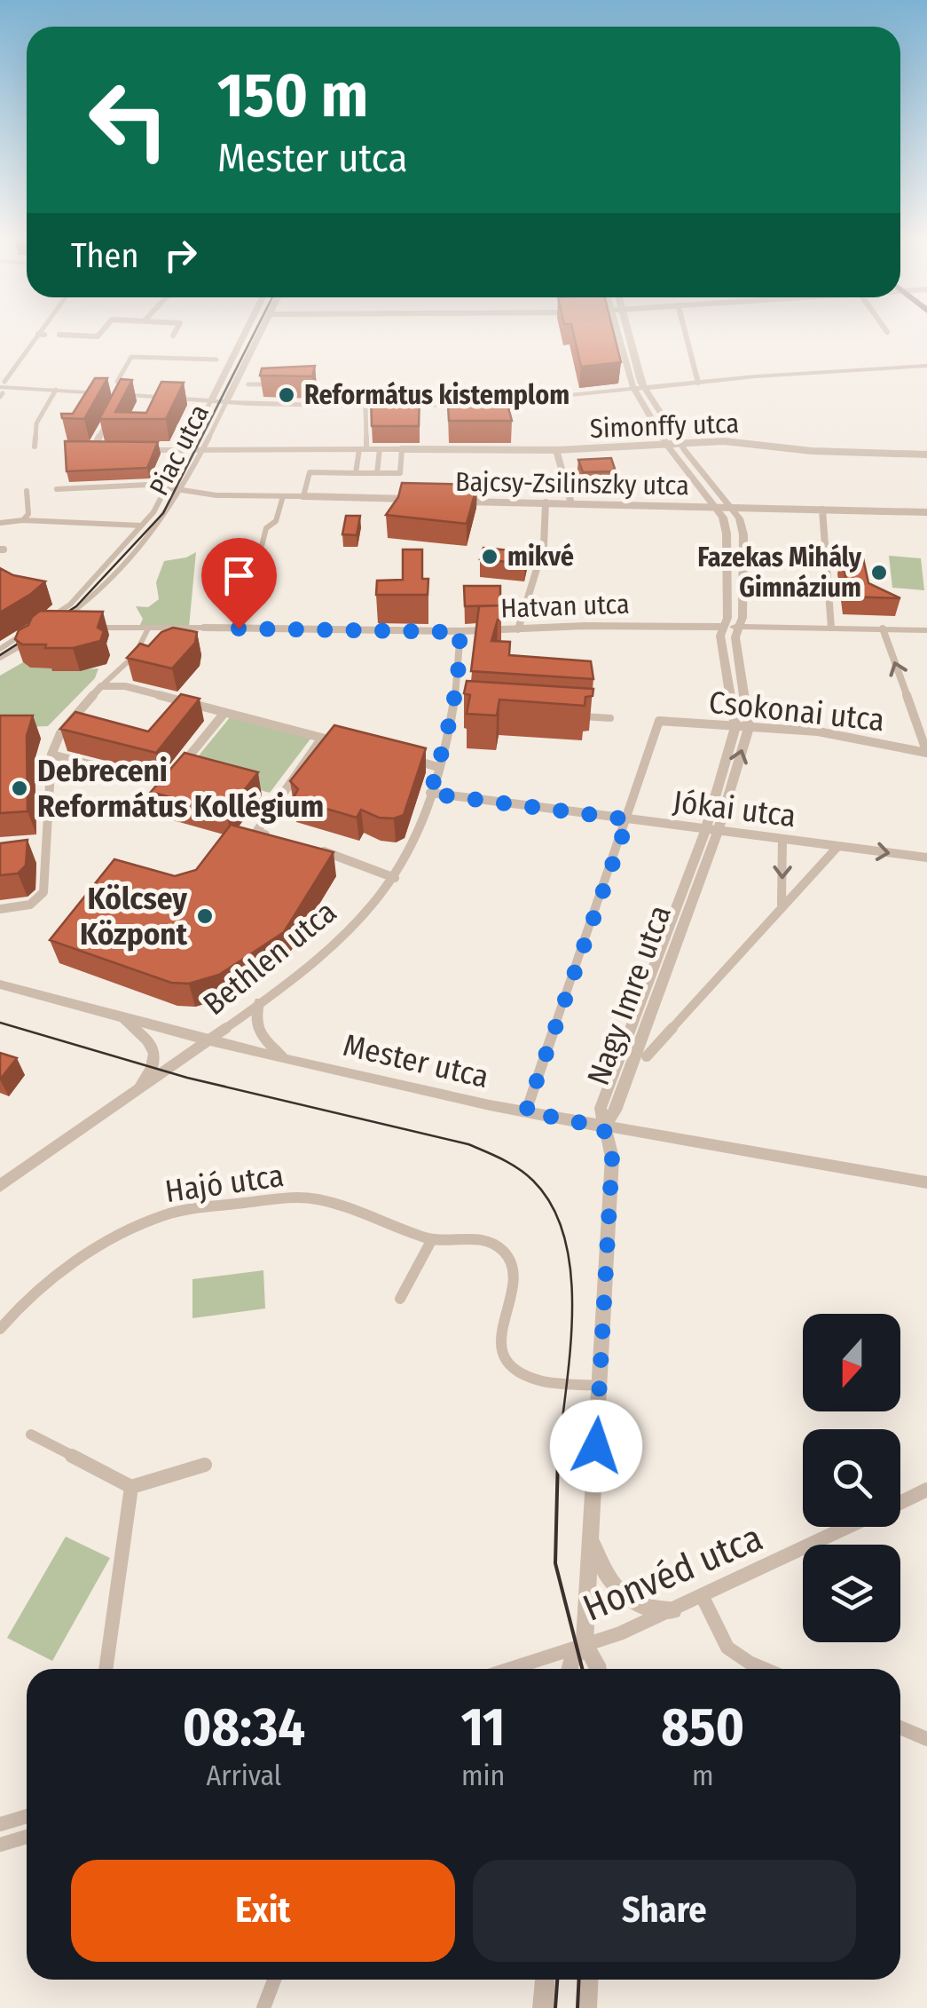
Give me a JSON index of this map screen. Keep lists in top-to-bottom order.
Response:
{
  "streets": {
    "street": [
      "Simonffy utca",
      "Piac utca",
      "Bajcsy-Zsilinszky utca",
      "Hatvan utca",
      "Csokonai utca",
      "Jókai utca",
      "Bethlen utca",
      "Nagy Imre utca",
      "Mester utca",
      "Hajó utca",
      "Honvéd utca"
    ]
  },
  "crossings": [
    ["Bajcsy-Zsilinszky utca", "Nagy Imre utca"],
    ["Hatvan utca", "Bethlen utca"],
    ["Hatvan utca", "Nagy Imre utca"],
    ["Csokonai utca", "Jókai utca"],
    ["Csokonai utca", "Nagy Imre utca"],
    ["Jókai utca", "Bethlen utca"],
    ["Jókai utca", "Nagy Imre utca"],
    ["Bethlen utca", "Mester utca"],
    ["Nagy Imre utca", "Mester utca"]
  ],
  "places": [
    "Református kistemplom",
    "mikvé",
    "Fazekas Mihály Gimnázium",
    "Debreceni Református Kollégium",
    "Kölcsey Központ"
  ],
  "north": "bottom",
  "page": {
    "turn": ["150 m", "Mester utca"],
    "then": "Then",
    "eta": [
      "08:34",
      "Arrival",
      "11",
      "min",
      "850",
      "m"
    ],
    "buttons": ["Exit", "Share"]
  }
}
